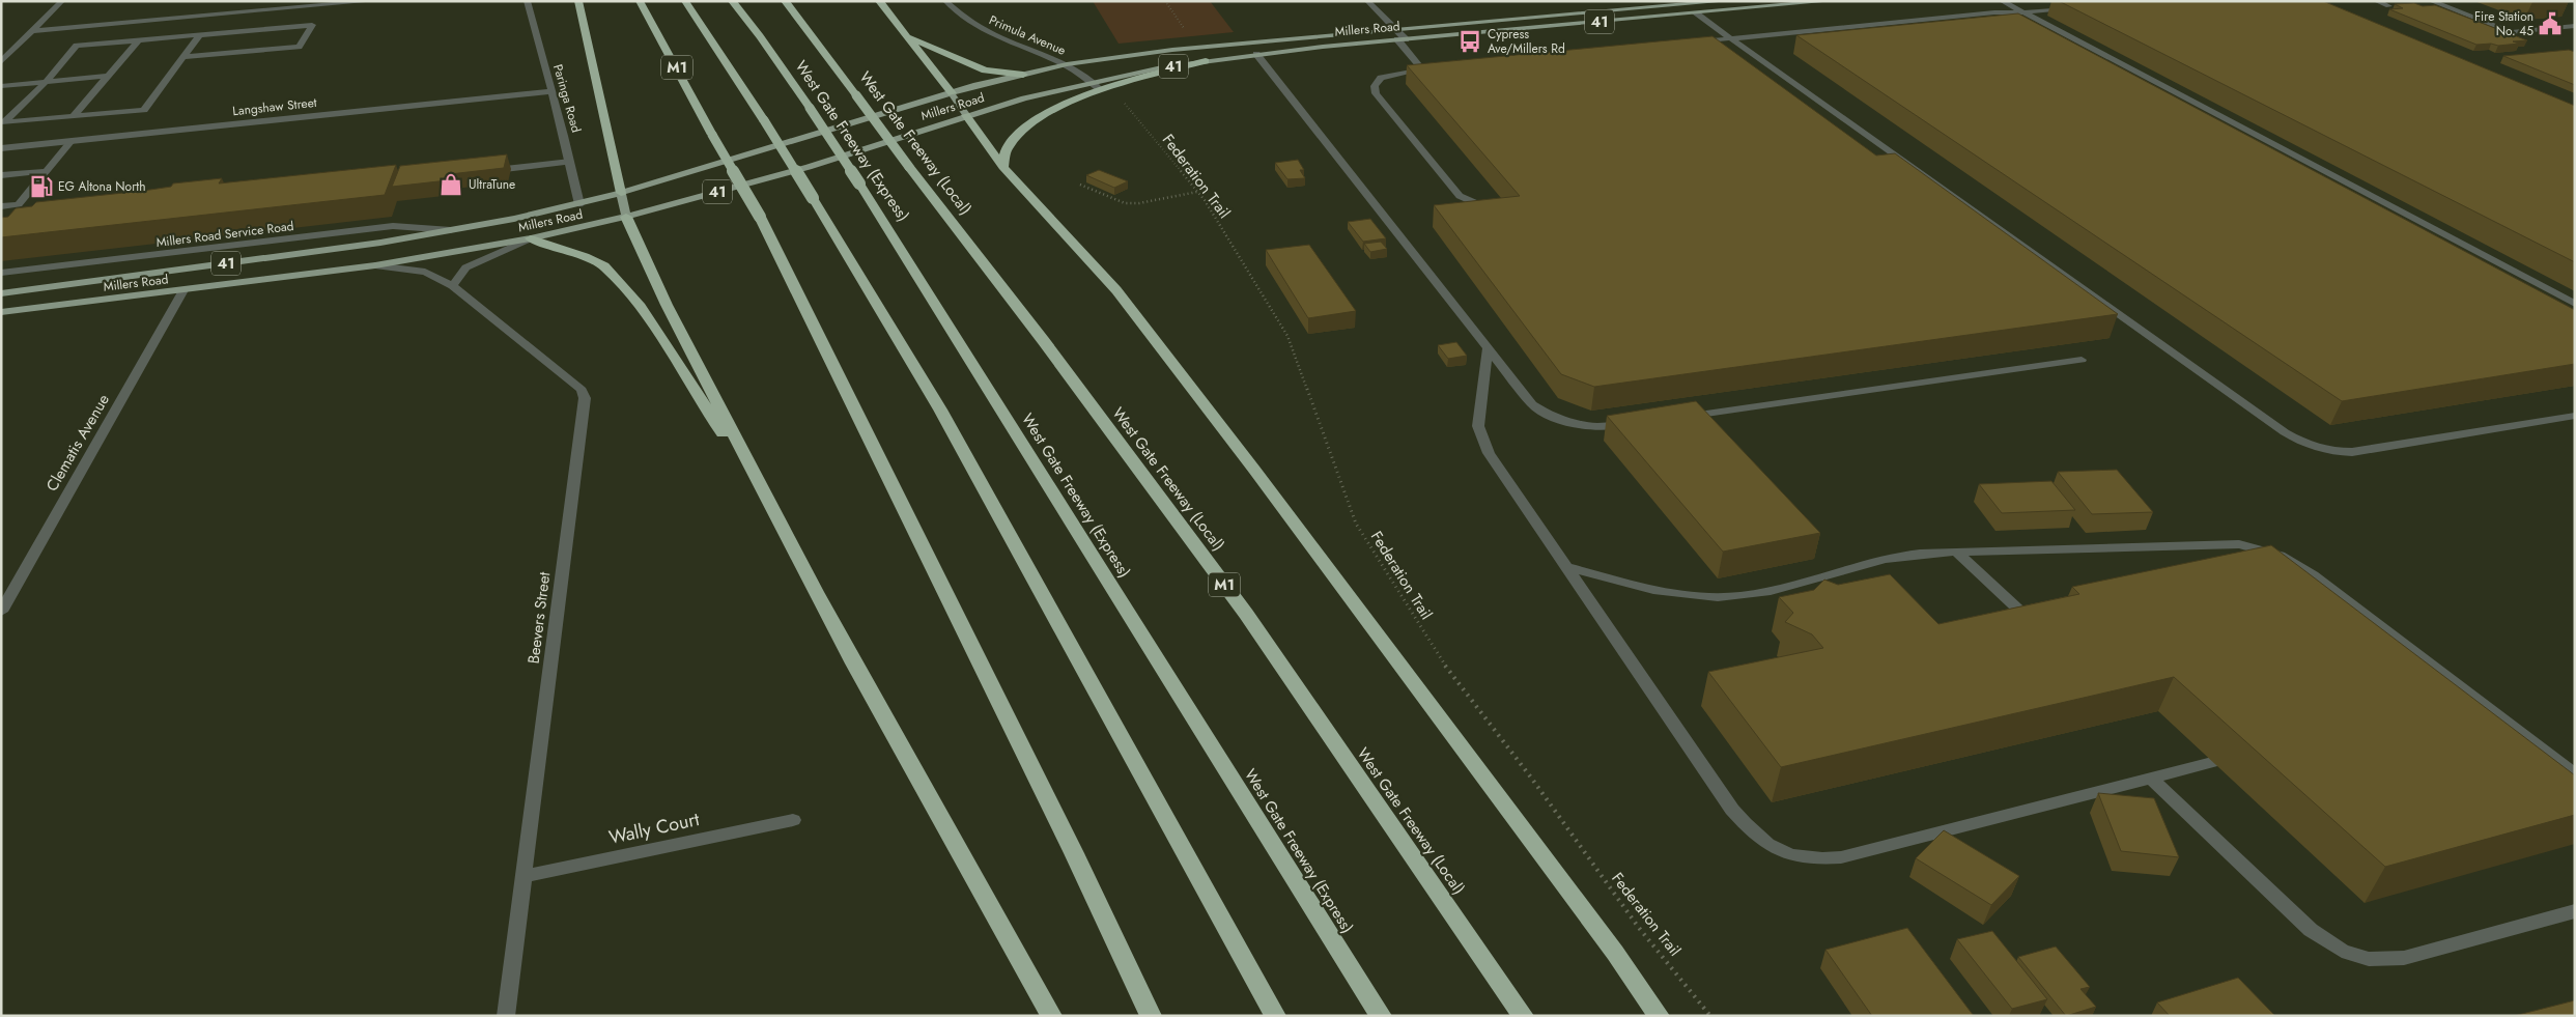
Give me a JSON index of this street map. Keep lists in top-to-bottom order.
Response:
{
  "streets": {
    "highway": ["M1", "West Gate Freeway (Express)", "West Gate Freeway (Local)"],
    "main road": ["41", "Millers Road"],
    "street": [
      "Primula Avenue",
      "Paringa Road",
      "Langshaw Street",
      "Millers Road Service Road",
      "Clematis Avenue",
      "Beevers Street",
      "Wally Court"
    ],
    "path": ["Federation Trail"]
  },
  "crossings": [
    ["Millers Road", "Primula Avenue"],
    ["Millers Road", "Paringa Road"],
    ["Millers Road", "Millers Road Service Road"],
    ["Millers Road", "Clematis Avenue"],
    ["Millers Road", "Beevers Street"],
    ["Paringa Road", "Langshaw Street"],
    ["Beevers Street", "Wally Court"]
  ],
  "places": {
    "public building": ["Fire Station No. 45"],
    "bus stop": ["Cypress Ave/Millers Rd"],
    "shop": ["UltraTune"],
    "fuel station": ["EG Altona North"]
  }
}
